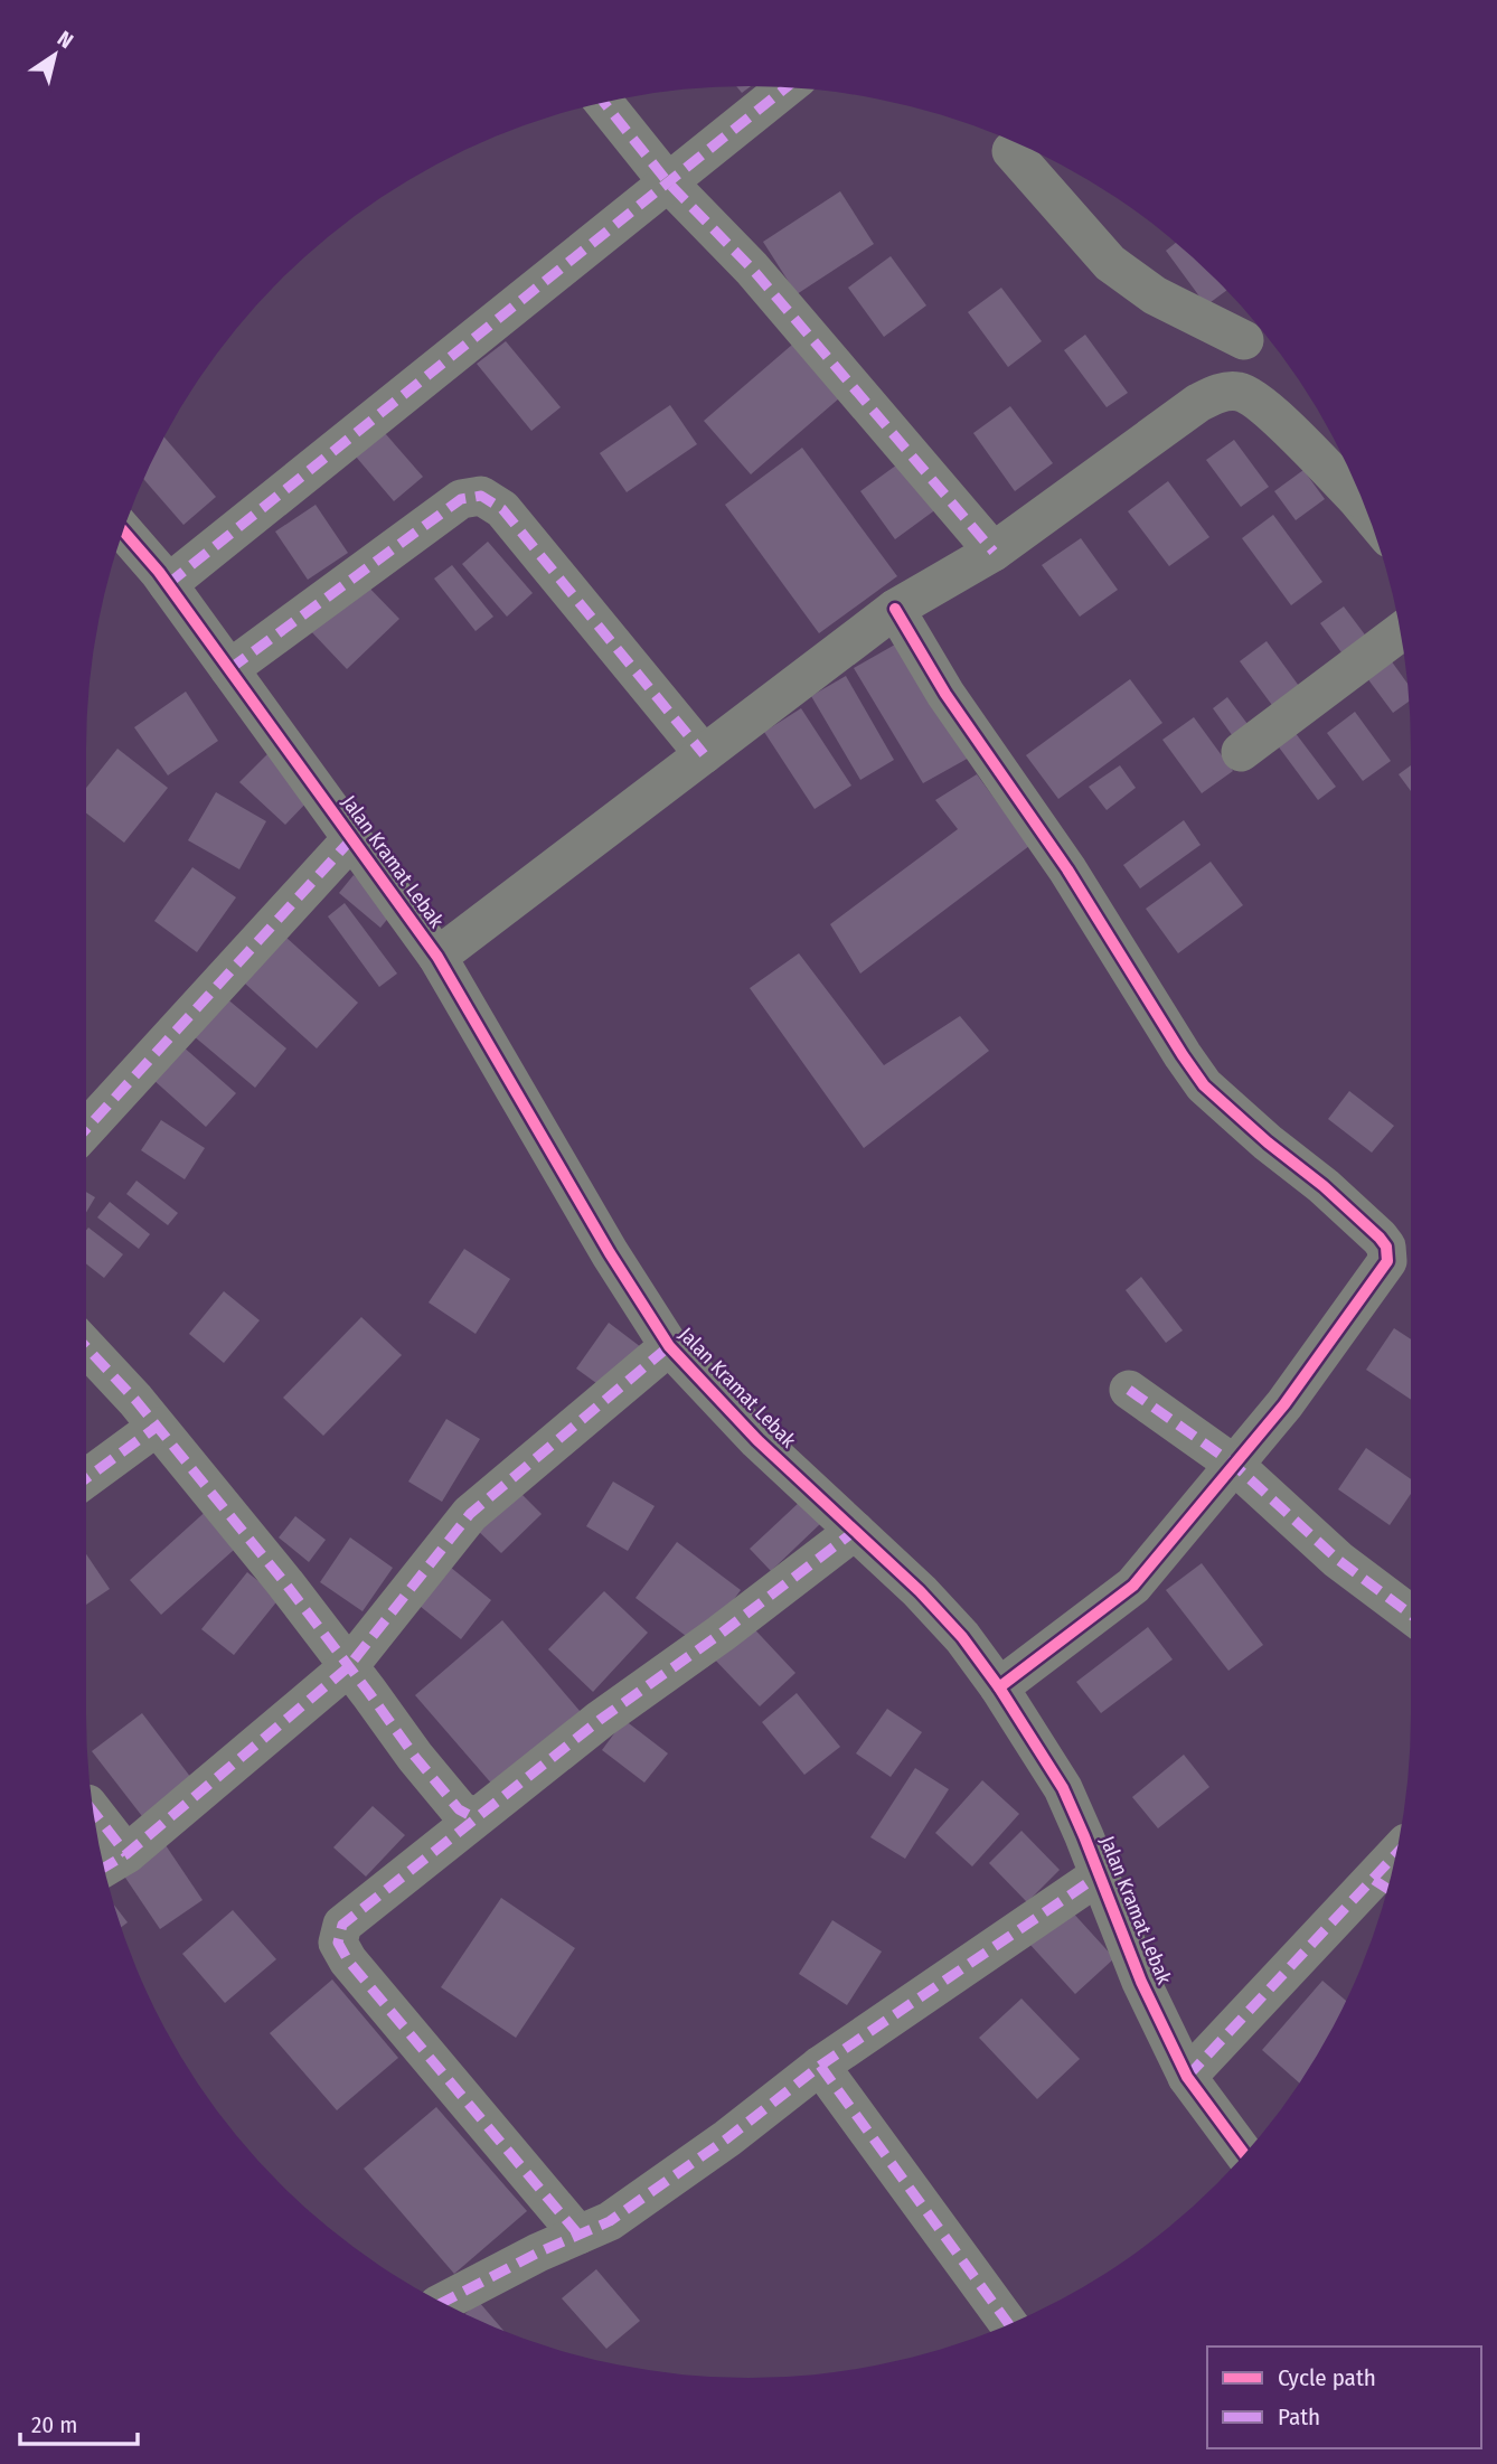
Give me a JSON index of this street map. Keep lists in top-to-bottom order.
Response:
{
  "streets": {
    "street": ["Jalan Kramat Lebak"]
  },
  "legend": ["Cycle path", "Path"],
  "scale_bar": "20 m",
  "north": "top right"
}
